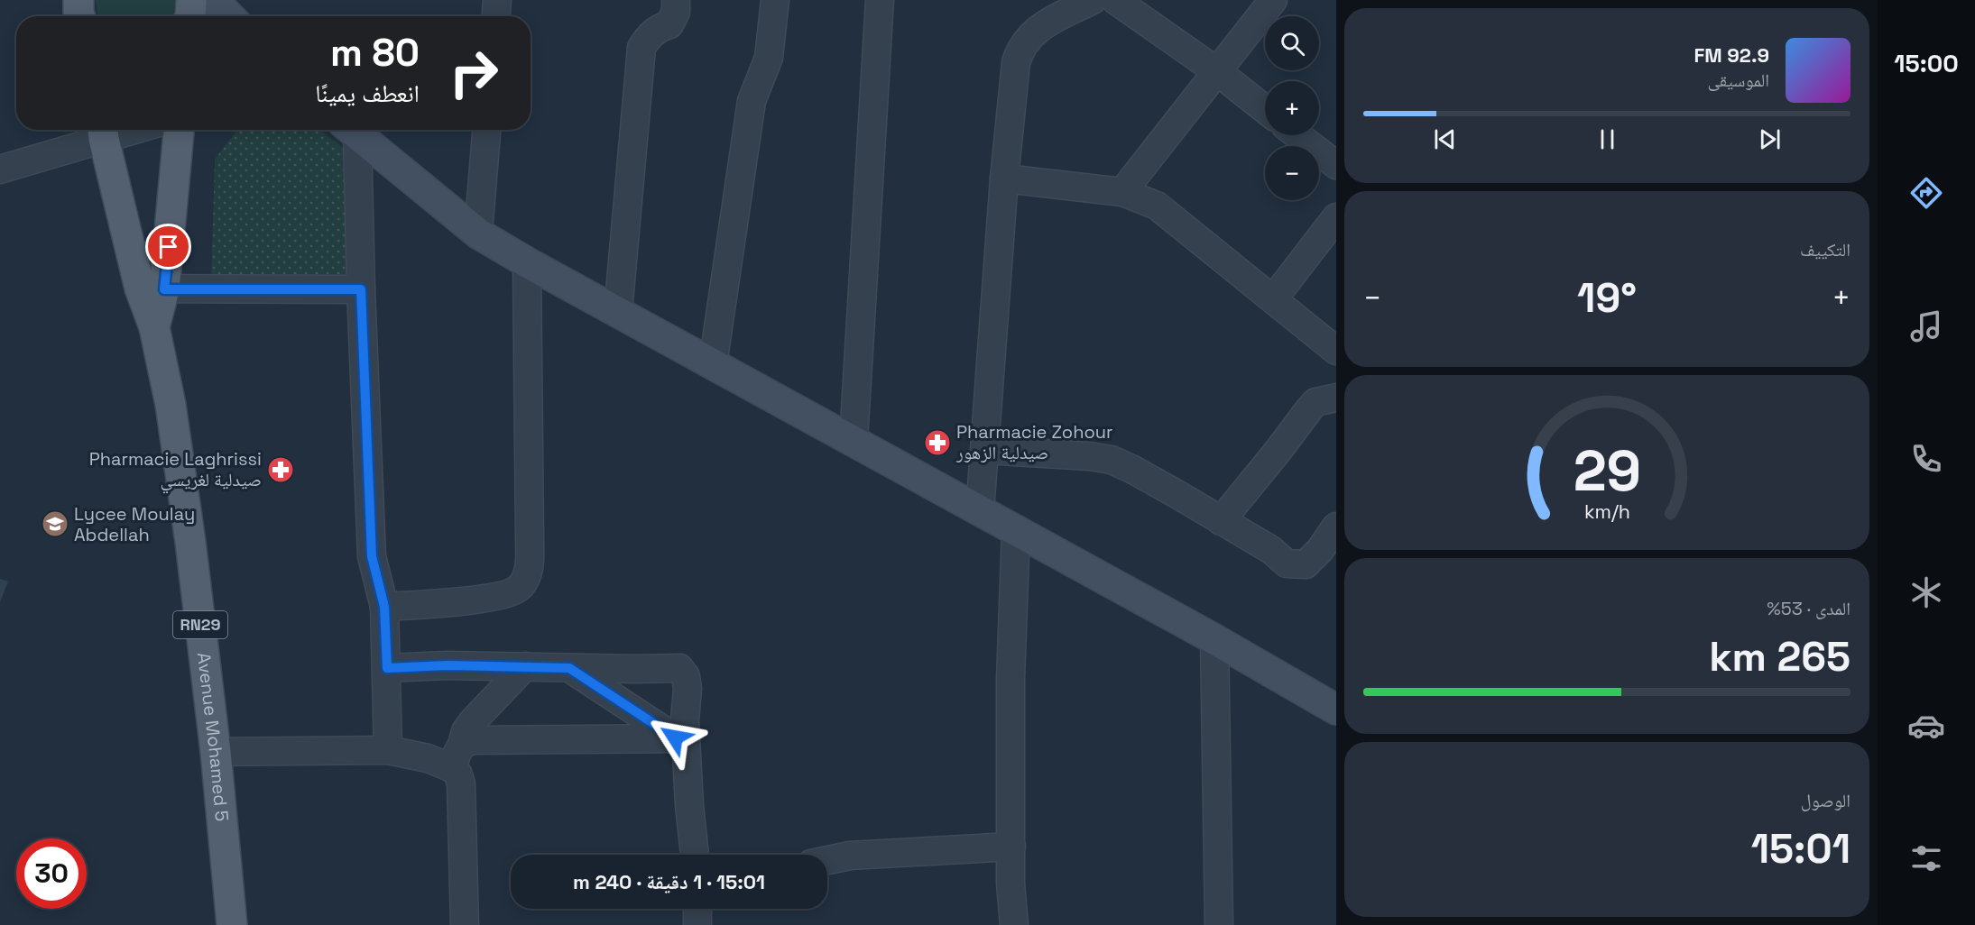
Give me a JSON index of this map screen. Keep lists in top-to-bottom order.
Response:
{
  "streets": {
    "main road": ["RN29", "Avenue Mohamed 5"]
  },
  "crossings": [
    ["RN29", "Avenue Mohamed 5"]
  ],
  "places": {
    "pharmacy": ["Pharmacie Zohour صيدلية الزهور", "Pharmacie Laghrissi صيدلية لغريسي"],
    "school or university": ["Lycee Moulay Abdellah"]
  },
  "page": {
    "tabs": "15:00",
    "map_buttons": ["+", "−"],
    "turn": ["80 m", "انعطف يمينًا"],
    "song": ["92.9 FM", "الموسيقى"],
    "tile": [
      "التكييف",
      ["المدى · 53%", "265 km"],
      ["الوصول", "15:01"]
    ],
    "heat": ["−", "19°", "+"],
    "limit": "30",
    "trip": "15:01 · 1 دقيقة · 240 m",
    "gauge": ["29", "km/h"]
  }
}
